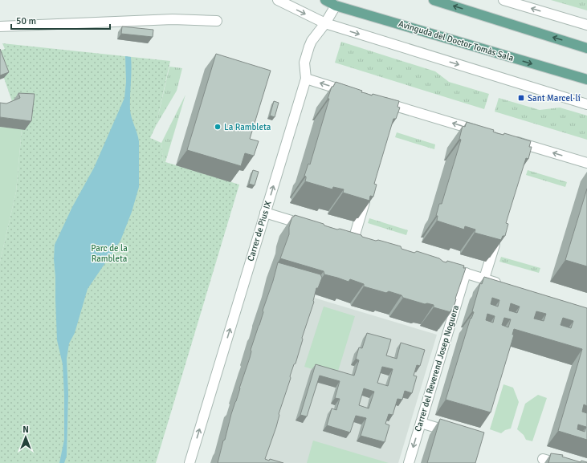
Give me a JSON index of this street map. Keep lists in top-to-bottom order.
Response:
{
  "streets": {
    "main road": ["Avinguda del Doctor Tomàs Sala"],
    "street": ["Carrer de Pius IX", "Carrer del Reverend Josep Noguera"]
  },
  "crossings": [
    ["Avinguda del Doctor Tomàs Sala", "Carrer de Pius IX"]
  ],
  "one_way": ["Carrer de Pius IX"],
  "parks": ["Parc de la Rambleta"],
  "places": {
    "transit": ["Sant Marcel·lí"],
    "other": ["La Rambleta"]
  },
  "scale_bar": "50 m",
  "north": "top"
}
